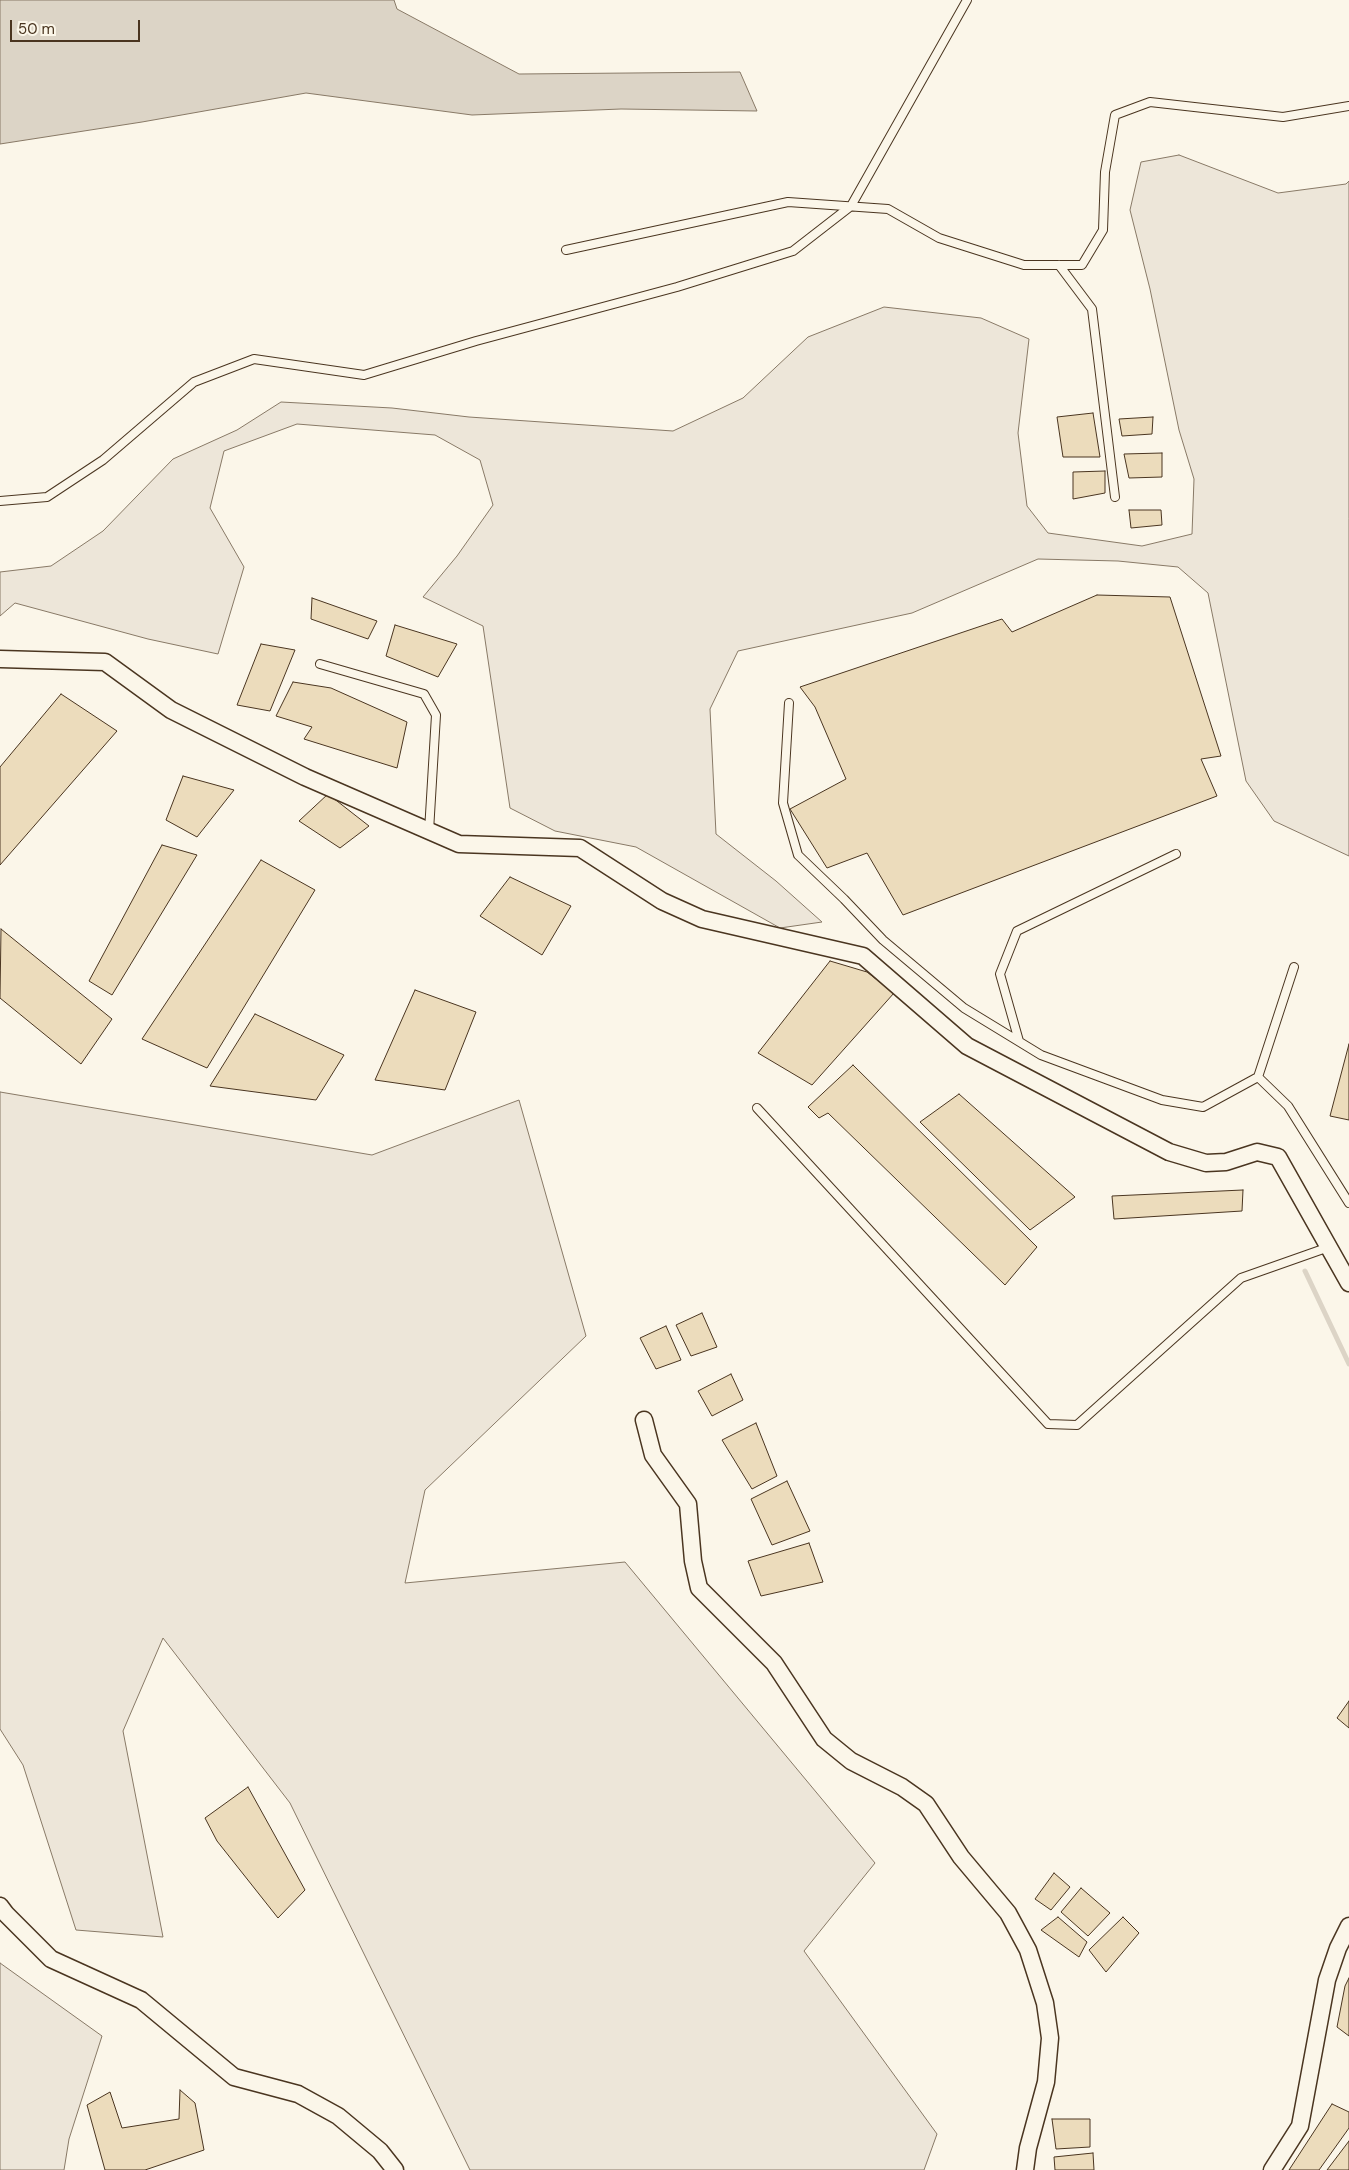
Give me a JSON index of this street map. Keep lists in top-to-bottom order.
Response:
{
  "scale_bar": "50 m"
}
